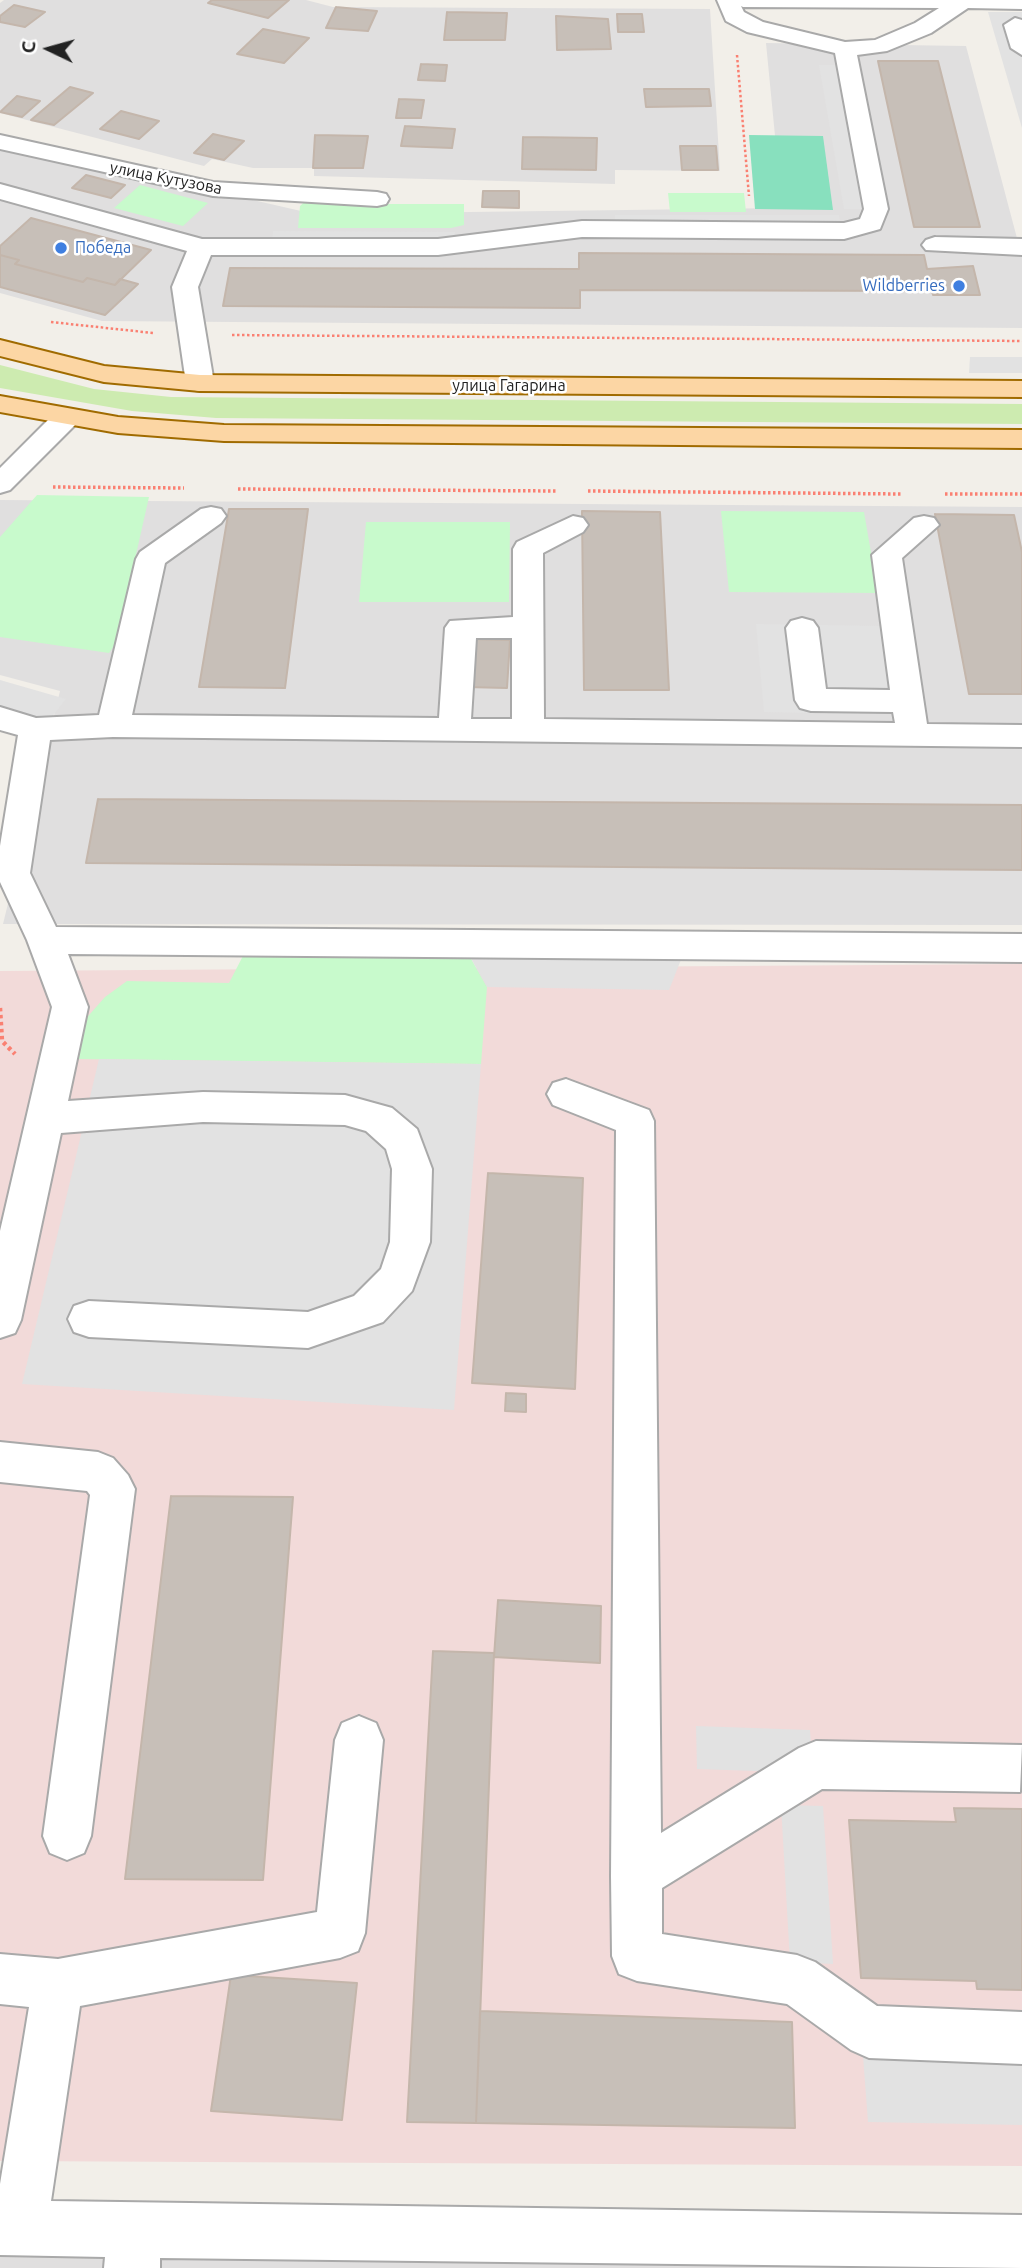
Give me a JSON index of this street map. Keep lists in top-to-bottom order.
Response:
{
  "streets": {
    "main road": ["улица Гагарина"],
    "street": ["улица Кутузова"]
  },
  "places": ["Победа", "Wildberries"],
  "north": "left"
}
